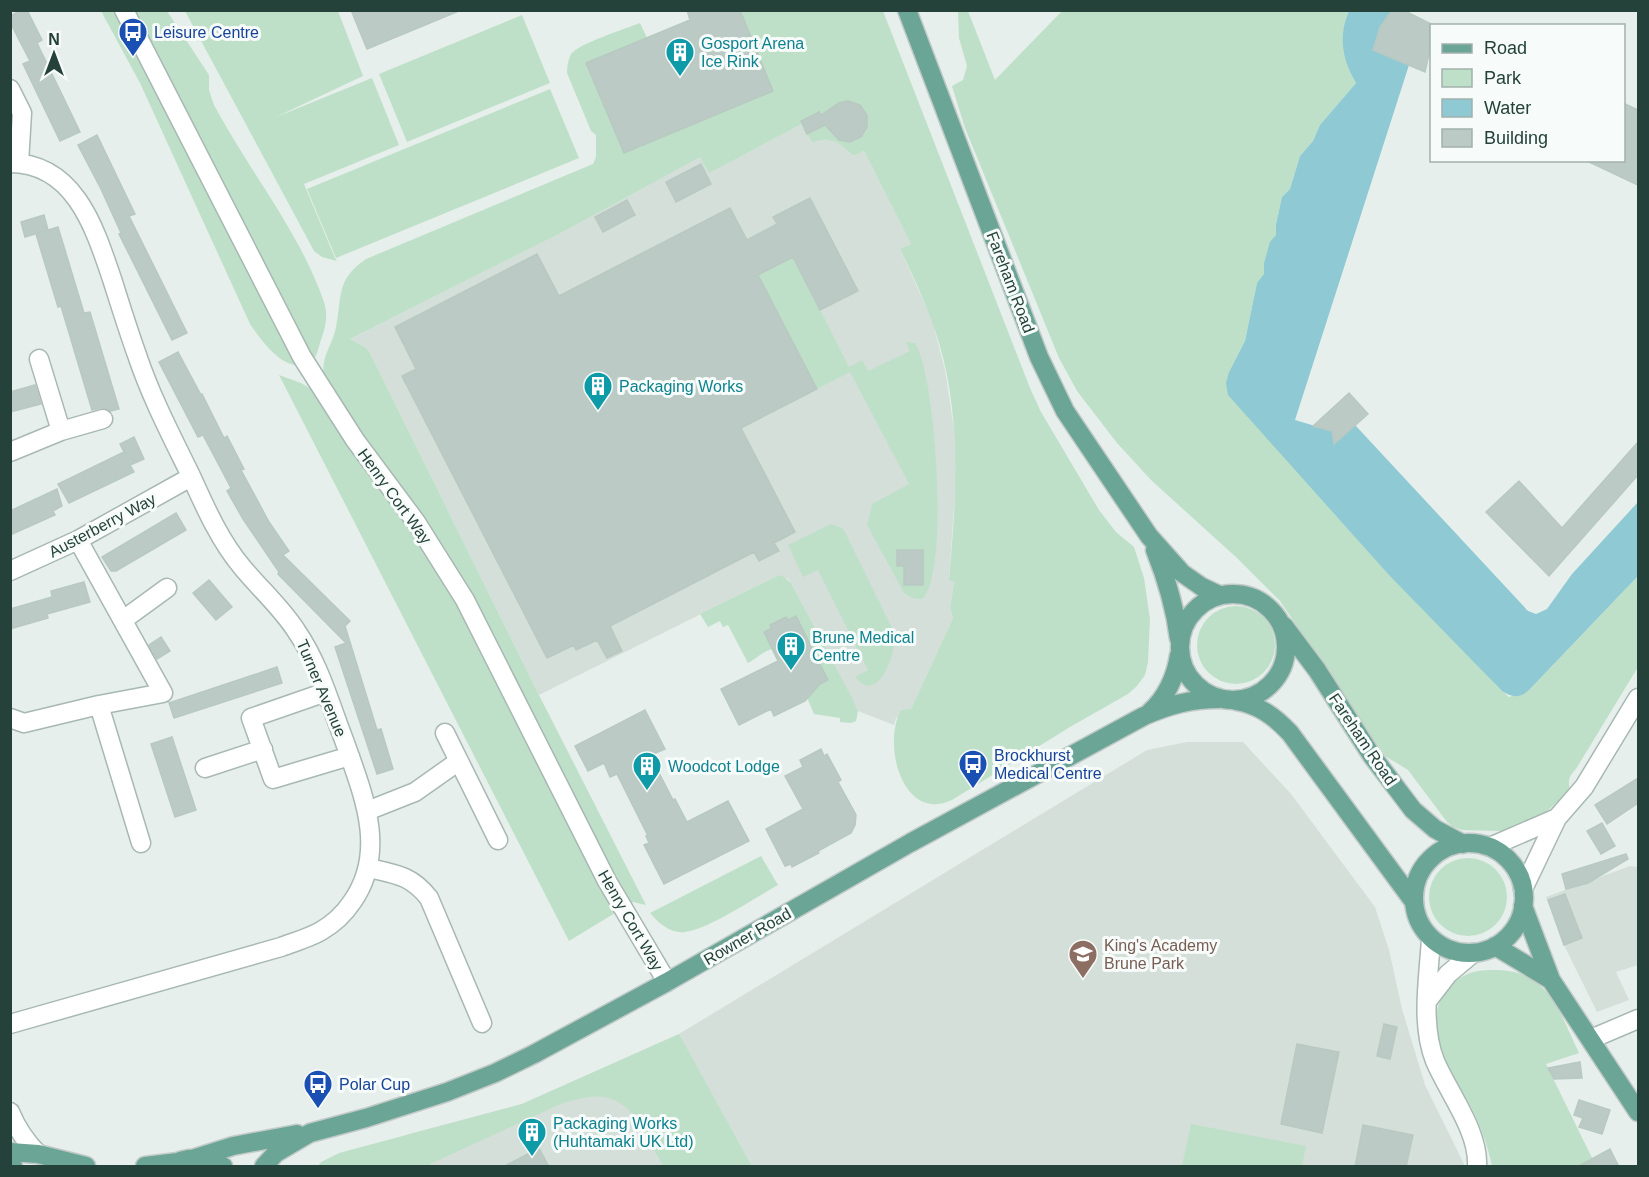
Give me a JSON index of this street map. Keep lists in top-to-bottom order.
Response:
{
  "streets": {
    "main road": ["Fareham Road", "Rowner Road"],
    "street": ["Henry Cort Way", "Austerberry Way", "Turner Avenue"]
  },
  "crossings": [
    ["Fareham Road", "Rowner Road"],
    ["Henry Cort Way", "Rowner Road"],
    ["Austerberry Way", "Turner Avenue"]
  ],
  "places": {
    "bus stop": ["Leisure Centre", "Brockhurst Medical Centre", "Polar Cup"],
    "building": [
      "Gosport Arena Ice Rink",
      "Packaging Works",
      "Brune Medical Centre",
      "Woodcot Lodge",
      "Packaging Works (Huhtamaki UK Ltd)"
    ],
    "school or university": ["King's Academy Brune Park"]
  },
  "legend": [
    "Road",
    "Park",
    "Water",
    "Building"
  ],
  "north": "top"
}
